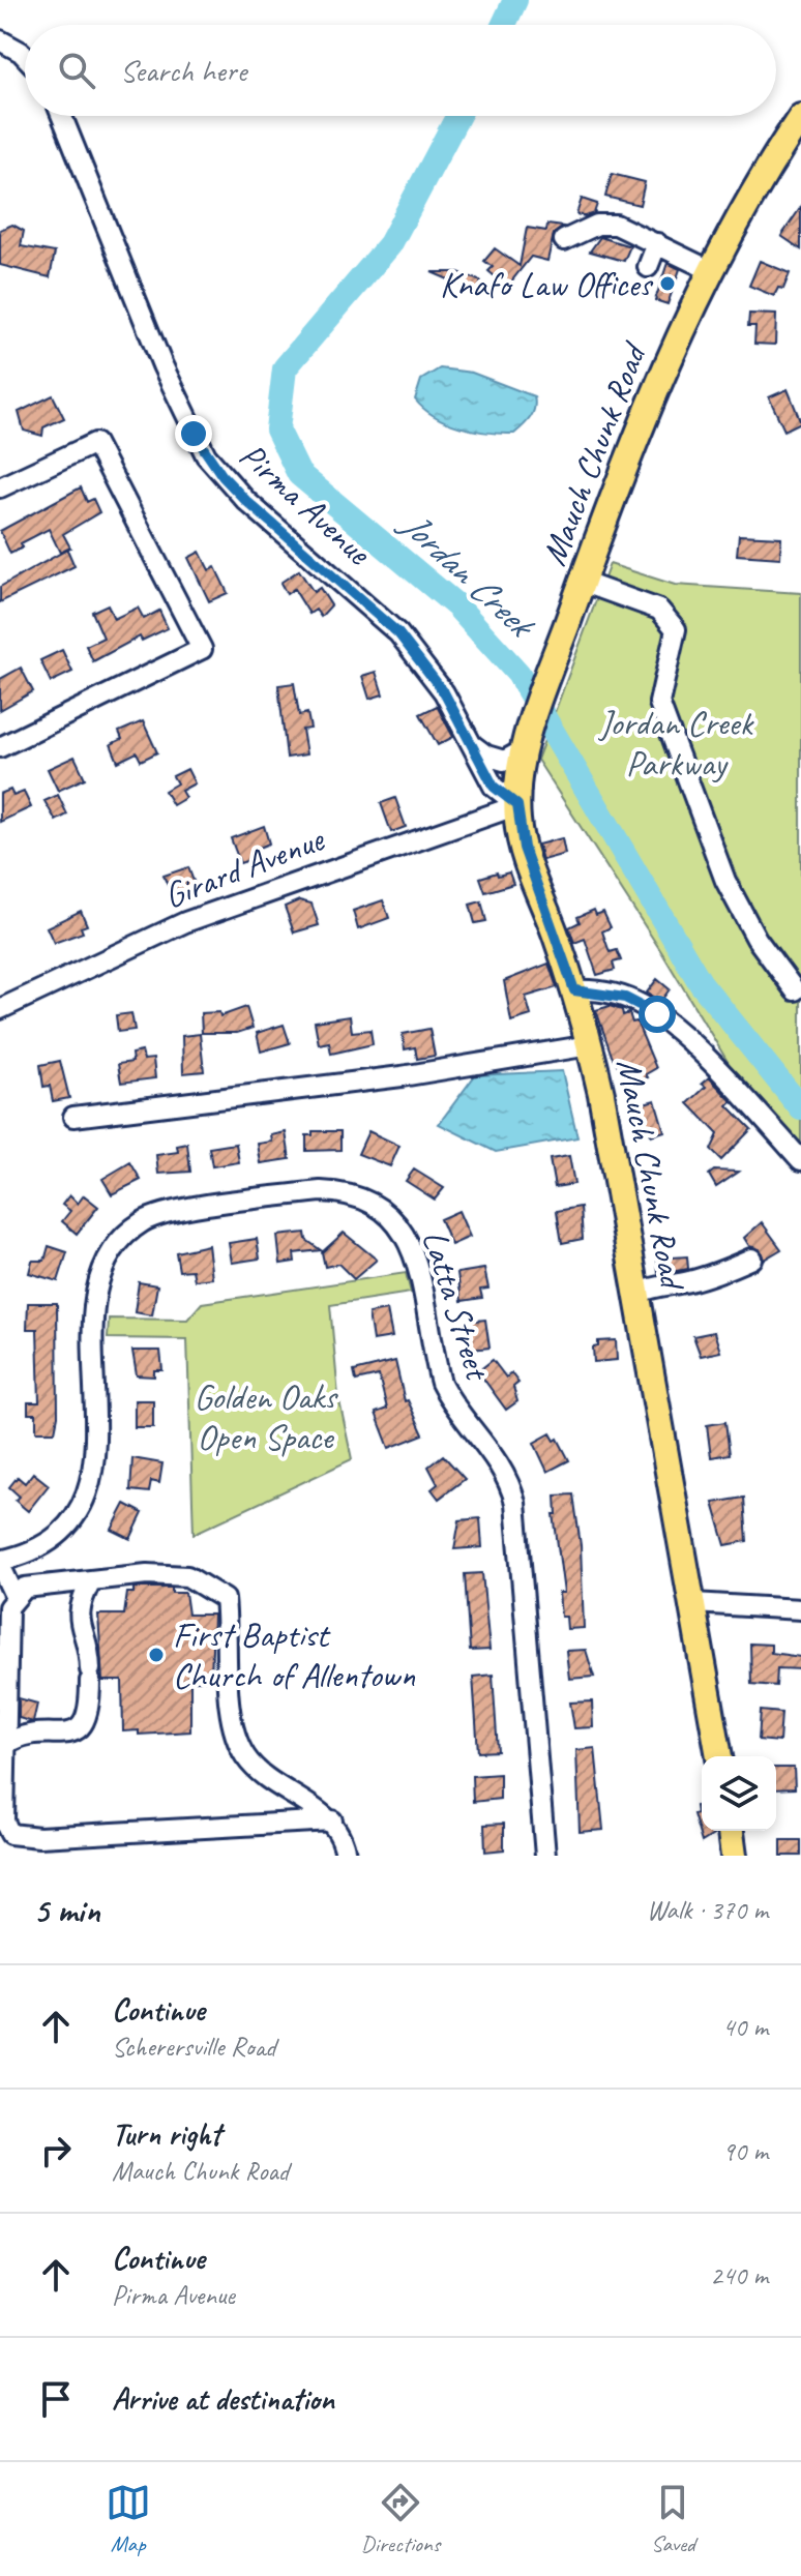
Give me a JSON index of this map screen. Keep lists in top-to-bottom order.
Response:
{
  "streets": {
    "main road": ["Mauch Chunk Road"],
    "street": ["Pirma Avenue", "Girard Avenue", "Latta Street"]
  },
  "crossings": [
    ["Mauch Chunk Road", "Pirma Avenue"],
    ["Mauch Chunk Road", "Girard Avenue"],
    ["Pirma Avenue", "Girard Avenue"]
  ],
  "water": ["Jordan Creek"],
  "parks": ["Jordan Creek Parkway", "Golden Oaks Open Space"],
  "places": ["Knafo Law Offices", "First Baptist Church of Allentown"],
  "page": {
    "search": "Search here",
    "heading": ["5 min", "Walk · 370 m"],
    "list": [
      ["Continue", "Scherersville Road", "40 m"],
      ["Turn right", "Mauch Chunk Road", "90 m"],
      ["Continue", "Pirma Avenue", "240 m"],
      "Arrive at destination"
    ],
    "nav": ["Map", "Directions", "Saved"]
  }
}
